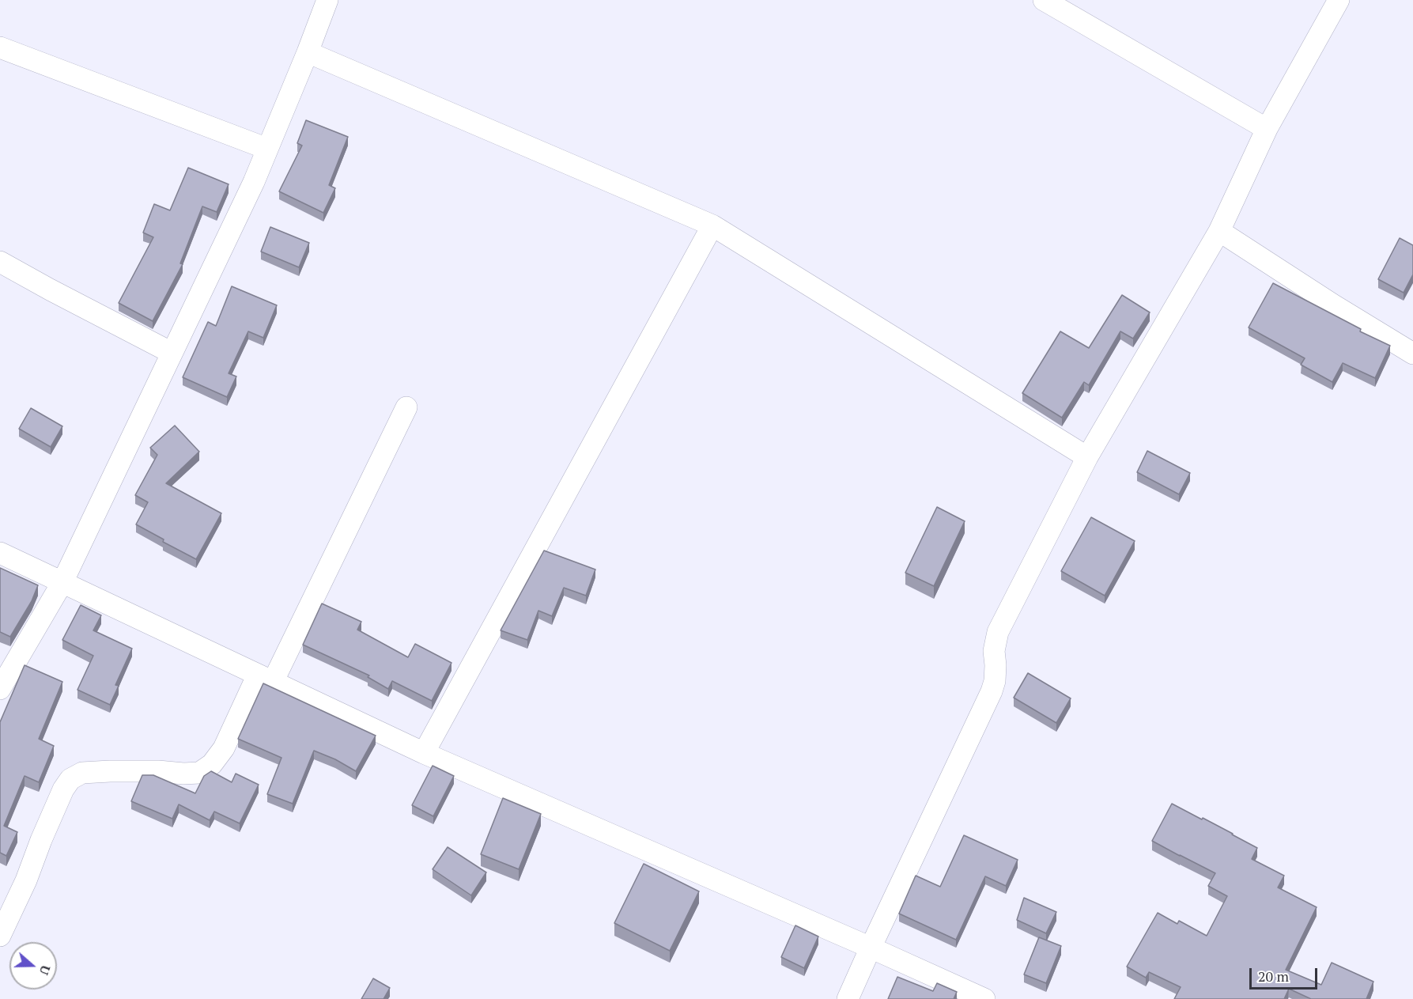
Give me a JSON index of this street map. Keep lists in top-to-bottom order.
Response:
{
  "scale_bar": "20 m",
  "north": "right"
}
